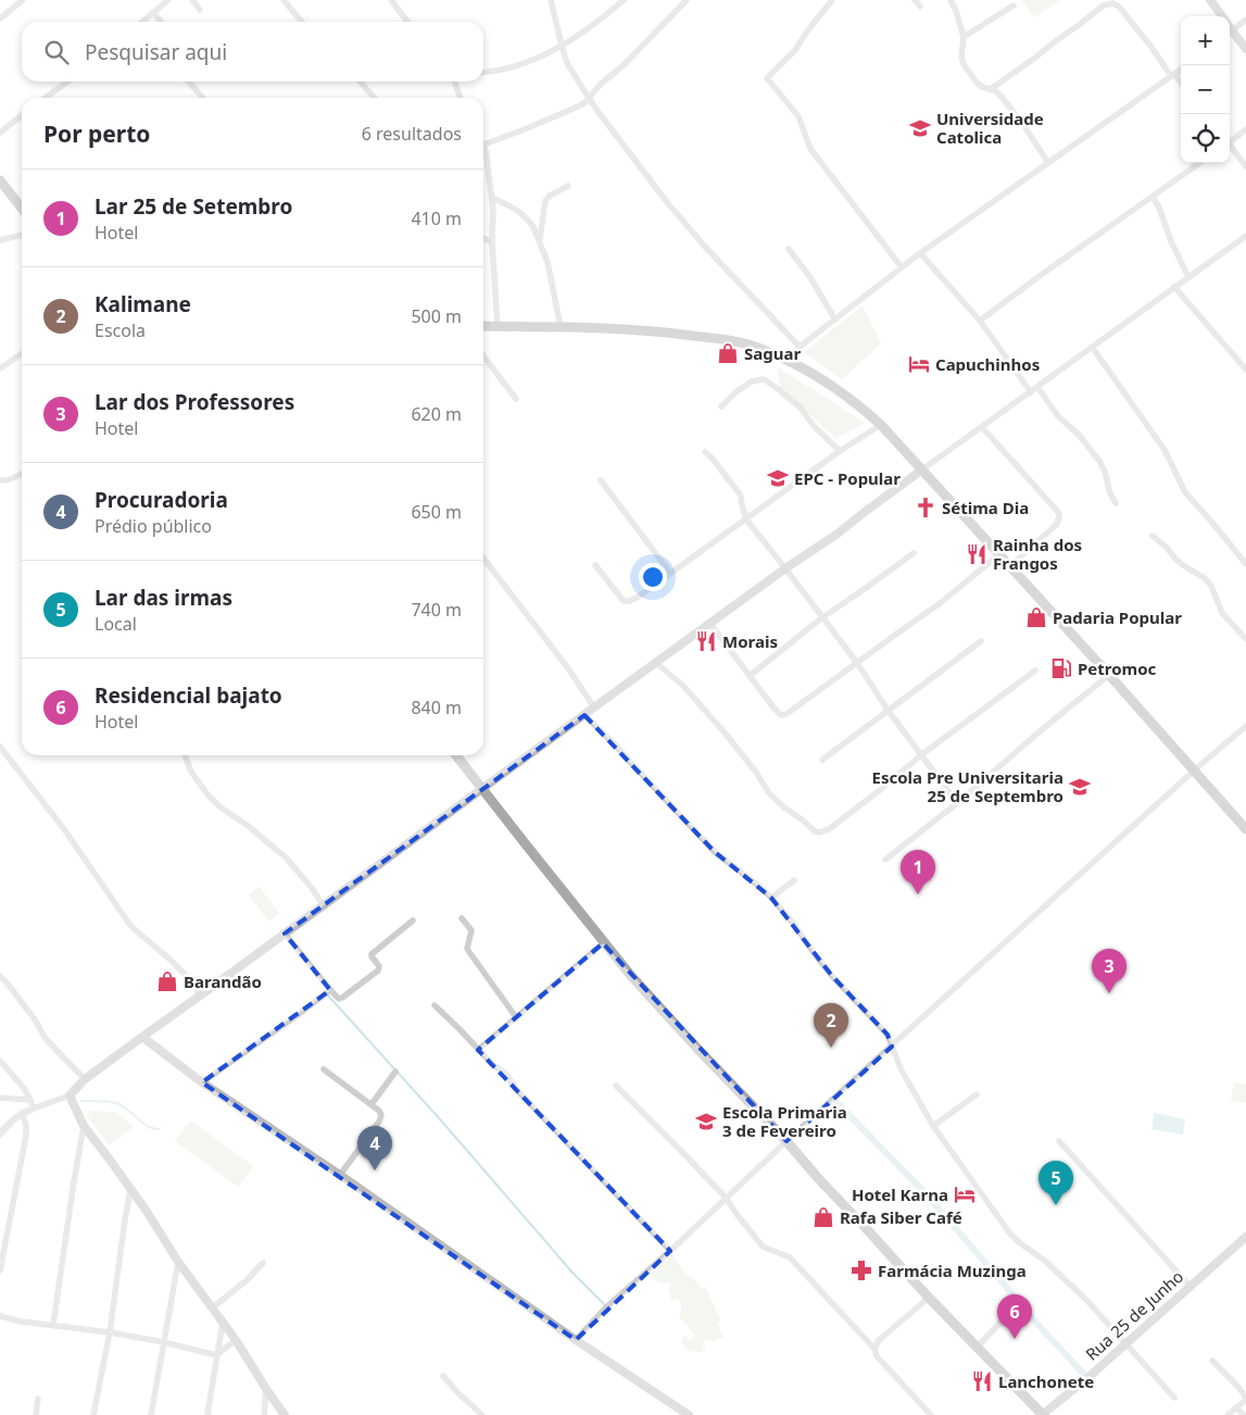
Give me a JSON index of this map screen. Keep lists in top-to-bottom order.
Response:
{
  "streets": {
    "street": ["Rua 25 de Junho"]
  },
  "places": {
    "school or university": [
      "Universidade Catolica",
      "EPC - Popular",
      "Escola Pre Universitaria 25 de Septembro",
      "Escola Primaria 3 de Fevereiro"
    ],
    "shop": [
      "Saguar",
      "Padaria Popular",
      "Barandão",
      "Rafa Siber Café"
    ],
    "hotel": ["Capuchinhos", "Hotel Karna"],
    "church": ["Sétima Dia"],
    "restaurant": ["Rainha dos Frangos", "Morais", "Lanchonete"],
    "fuel station": ["Petromoc"],
    "pharmacy": ["Farmácia Muzinga"]
  },
  "page": {
    "map_buttons": ["+", "−"],
    "search": "Pesquisar aqui",
    "heading": ["Por perto", "6 resultados"],
    "list": [
      {
        "mark": "1",
        "name": "Lar 25 de Setembro",
        "note": "Hotel",
        "value": "410 m"
      },
      {
        "mark": "2",
        "name": "Kalimane",
        "note": "Escola",
        "value": "500 m"
      },
      {
        "mark": "3",
        "name": "Lar dos Professores",
        "note": "Hotel",
        "value": "620 m"
      },
      {
        "mark": "4",
        "name": "Procuradoria",
        "note": "Prédio público",
        "value": "650 m"
      },
      {
        "mark": "5",
        "name": "Lar das irmas",
        "note": "Local",
        "value": "740 m"
      },
      {
        "mark": "6",
        "name": "Residencial bajato",
        "note": "Hotel",
        "value": "840 m"
      }
    ],
    "pins": [
      "1",
      "3",
      "2",
      "4",
      "5",
      "6"
    ]
  }
}
